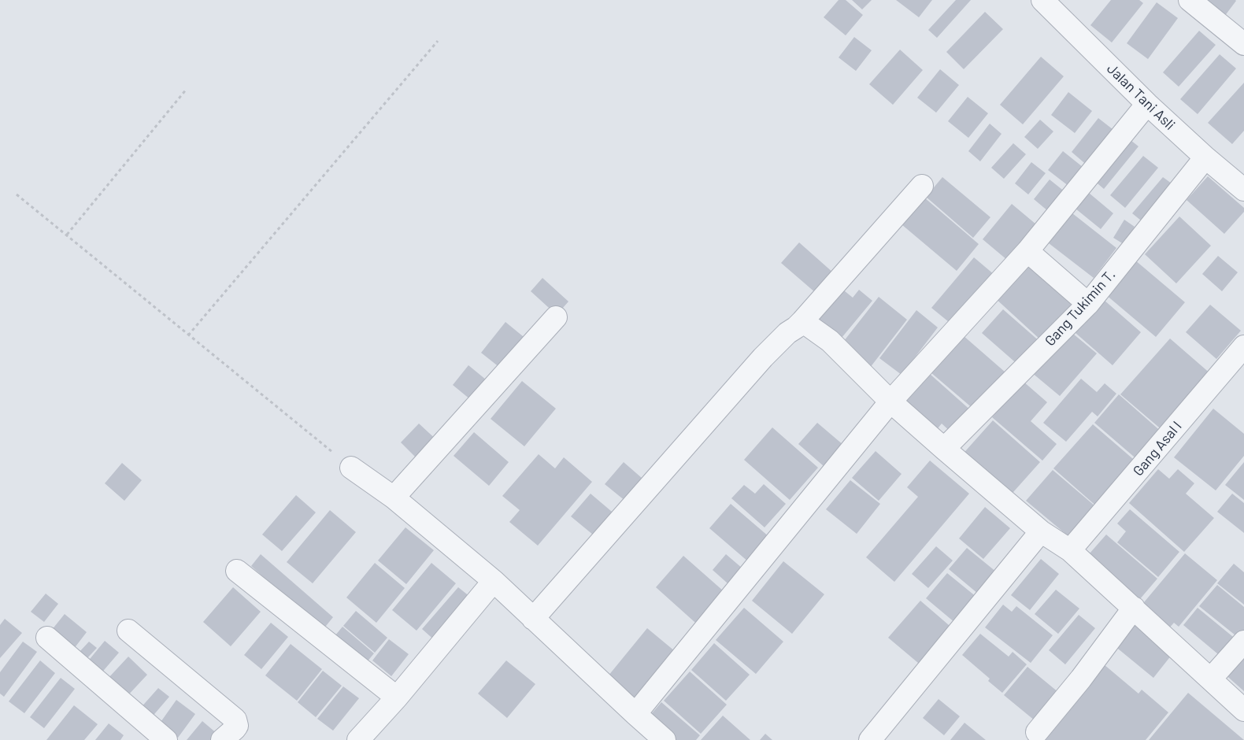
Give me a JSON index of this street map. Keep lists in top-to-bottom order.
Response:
{
  "streets": {
    "street": ["Jalan Tani Asli", "Gang Tukimin T.", "Gang Asal I"]
  },
  "crossings": [
    ["Jalan Tani Asli", "Gang Tukimin T."]
  ]
}
